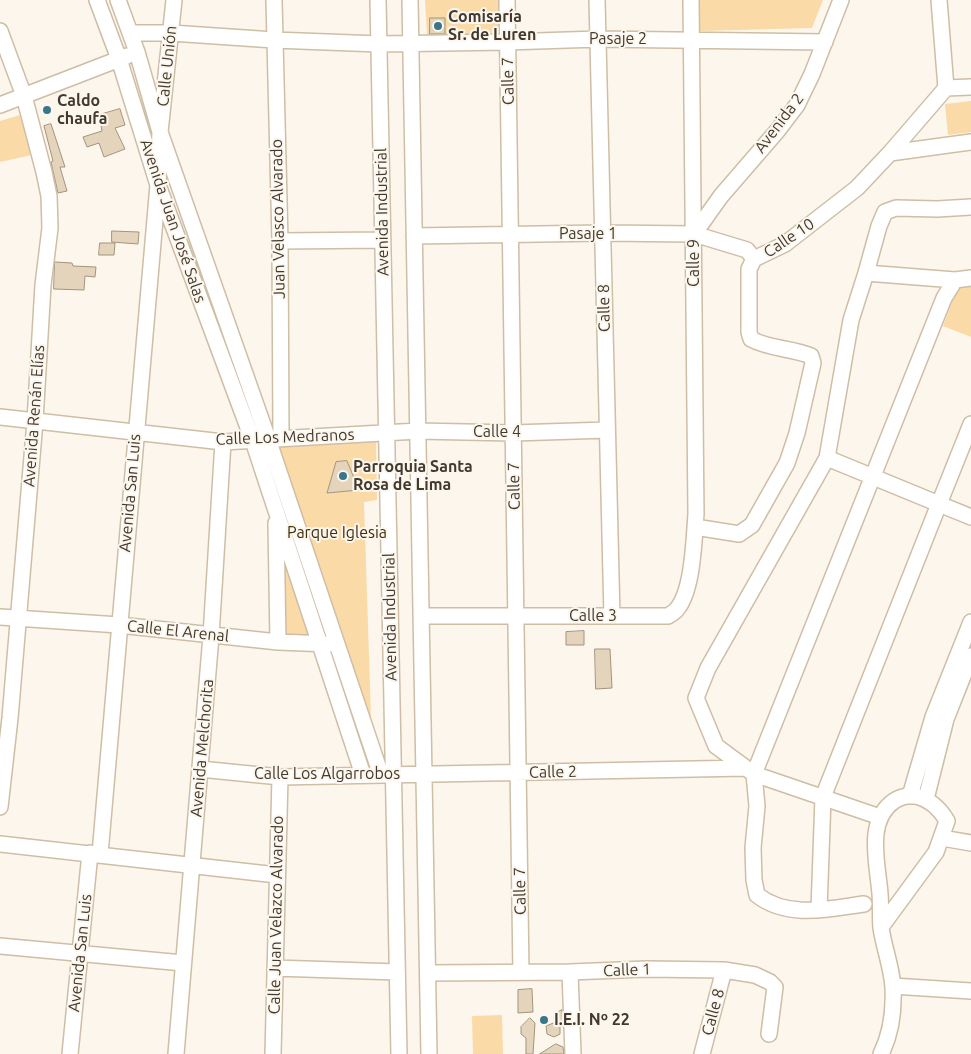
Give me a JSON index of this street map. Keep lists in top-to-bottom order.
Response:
{
  "streets": {
    "street": [
      "Pasaje 2",
      "Calle Unión",
      "Calle 7",
      "Avenida 2",
      "Avenida Industrial",
      "Juan Velasco Alvarado",
      "Avenida Juan José Salas",
      "Pasaje 1",
      "Calle 10",
      "Calle 9",
      "Calle 8",
      "Avenida Renán Elías",
      "Calle 4",
      "Calle Los Medranos",
      "Avenida San Luis",
      "Calle 3",
      "Calle El Arenal",
      "Avenida Melchorita",
      "Calle 2",
      "Calle Los Algarrobos",
      "Calle Juan Velazco Alvarado",
      "Calle 1"
    ]
  },
  "crossings": [
    ["Pasaje 2", "Calle Unión"],
    ["Pasaje 2", "Calle 7"],
    ["Pasaje 2", "Avenida 2"],
    ["Pasaje 2", "Avenida Industrial"],
    ["Pasaje 2", "Juan Velasco Alvarado"],
    ["Pasaje 2", "Avenida Juan José Salas"],
    ["Pasaje 2", "Calle 9"],
    ["Pasaje 2", "Calle 8"],
    ["Calle Unión", "Avenida Juan José Salas"],
    ["Calle Unión", "Avenida San Luis"],
    ["Calle 7", "Pasaje 1"],
    ["Calle 7", "Calle 4"],
    ["Calle 7", "Calle 3"],
    ["Calle 7", "Calle 2"],
    ["Calle 7", "Calle 1"],
    ["Avenida 2", "Pasaje 1"],
    ["Avenida 2", "Calle 9"],
    ["Avenida Industrial", "Pasaje 1"],
    ["Avenida Industrial", "Calle 4"],
    ["Avenida Industrial", "Calle Los Medranos"],
    ["Avenida Industrial", "Calle 3"],
    ["Avenida Industrial", "Calle 2"],
    ["Avenida Industrial", "Calle Los Algarrobos"],
    ["Avenida Industrial", "Calle 1"],
    ["Juan Velasco Alvarado", "Avenida Juan José Salas"],
    ["Juan Velasco Alvarado", "Calle Los Medranos"],
    ["Avenida Juan José Salas", "Calle Los Medranos"],
    ["Avenida Juan José Salas", "Avenida San Luis"],
    ["Pasaje 1", "Calle 10"],
    ["Pasaje 1", "Calle 9"],
    ["Pasaje 1", "Calle 8"],
    ["Calle 10", "Calle 9"],
    ["Calle 10", "Calle 3"],
    ["Calle 9", "Calle 3"],
    ["Calle 8", "Calle 4"],
    ["Calle 8", "Calle 3"],
    ["Calle 8", "Calle 1"],
    ["Avenida Renán Elías", "Calle Los Medranos"],
    ["Avenida Renán Elías", "Calle El Arenal"],
    ["Calle 4", "Calle Los Medranos"],
    ["Calle Los Medranos", "Avenida San Luis"],
    ["Calle Los Medranos", "Avenida Melchorita"],
    ["Avenida San Luis", "Calle El Arenal"],
    ["Calle El Arenal", "Avenida Melchorita"],
    ["Avenida Melchorita", "Calle Los Algarrobos"],
    ["Calle 2", "Calle Los Algarrobos"],
    ["Calle Los Algarrobos", "Calle Juan Velazco Alvarado"]
  ],
  "parks": ["Parque Iglesia"],
  "places": [
    "Comisaría Sr. de Luren",
    "Caldo chaufa",
    "Parroquia Santa Rosa de Lima",
    "I.E.I. Nº 22"
  ]
}
